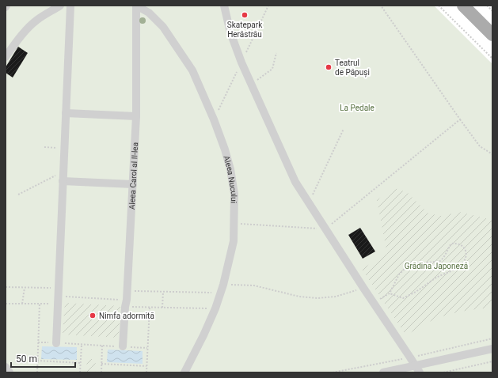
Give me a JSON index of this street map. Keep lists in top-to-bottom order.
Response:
{
  "streets": {
    "street": ["Aleea Carol al II-lea", "Aleea Nucului"]
  },
  "crossings": [
    ["Aleea Carol al II-lea", "Aleea Nucului"]
  ],
  "parks": ["La Pedale", "Grădina Japoneză"],
  "places": ["Skatepark Herăstrău", "Teatrul de Păpuși", "Nimfa adormită"],
  "scale_bar": "50 m"
}
